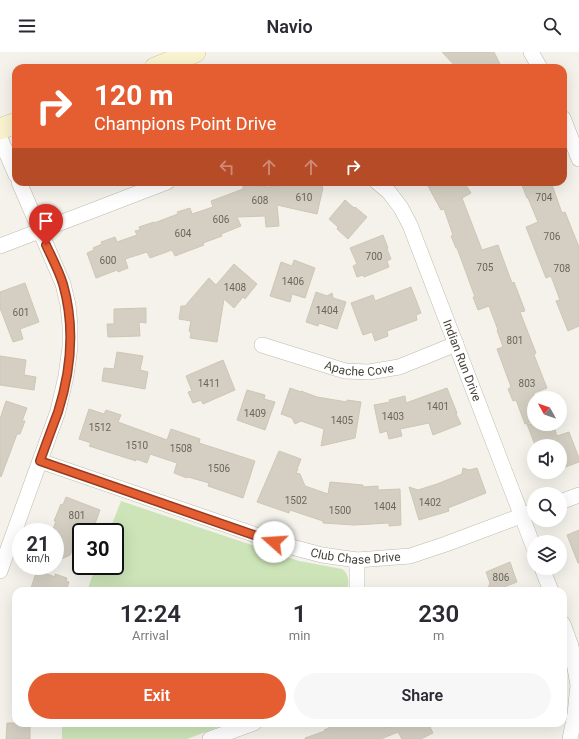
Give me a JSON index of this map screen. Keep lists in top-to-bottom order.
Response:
{
  "streets": {
    "street": ["Indian Run Drive", "Apache Cove", "Club Chase Drive"]
  },
  "crossings": [
    ["Indian Run Drive", "Apache Cove"]
  ],
  "house_numbers": [
    "610",
    "704",
    "608",
    "606",
    "604",
    "706",
    "700",
    "600",
    "705",
    "708",
    "1406",
    "1408",
    "1404",
    "601",
    "801",
    "1411",
    "803",
    "1401",
    "1409",
    "1403",
    "1405",
    "1512",
    "1510",
    "1508",
    "1506",
    "1502",
    "1402",
    "1404",
    "1500",
    "801",
    "806"
  ],
  "north": "top left",
  "page": {
    "header": "Navio",
    "turn": ["120 m", "Champions Point Drive"],
    "speed": "21 km/h",
    "limit": "30",
    "eta": [
      "12:24",
      "Arrival",
      "1",
      "min",
      "230",
      "m"
    ],
    "buttons": ["Exit", "Share"]
  }
}
